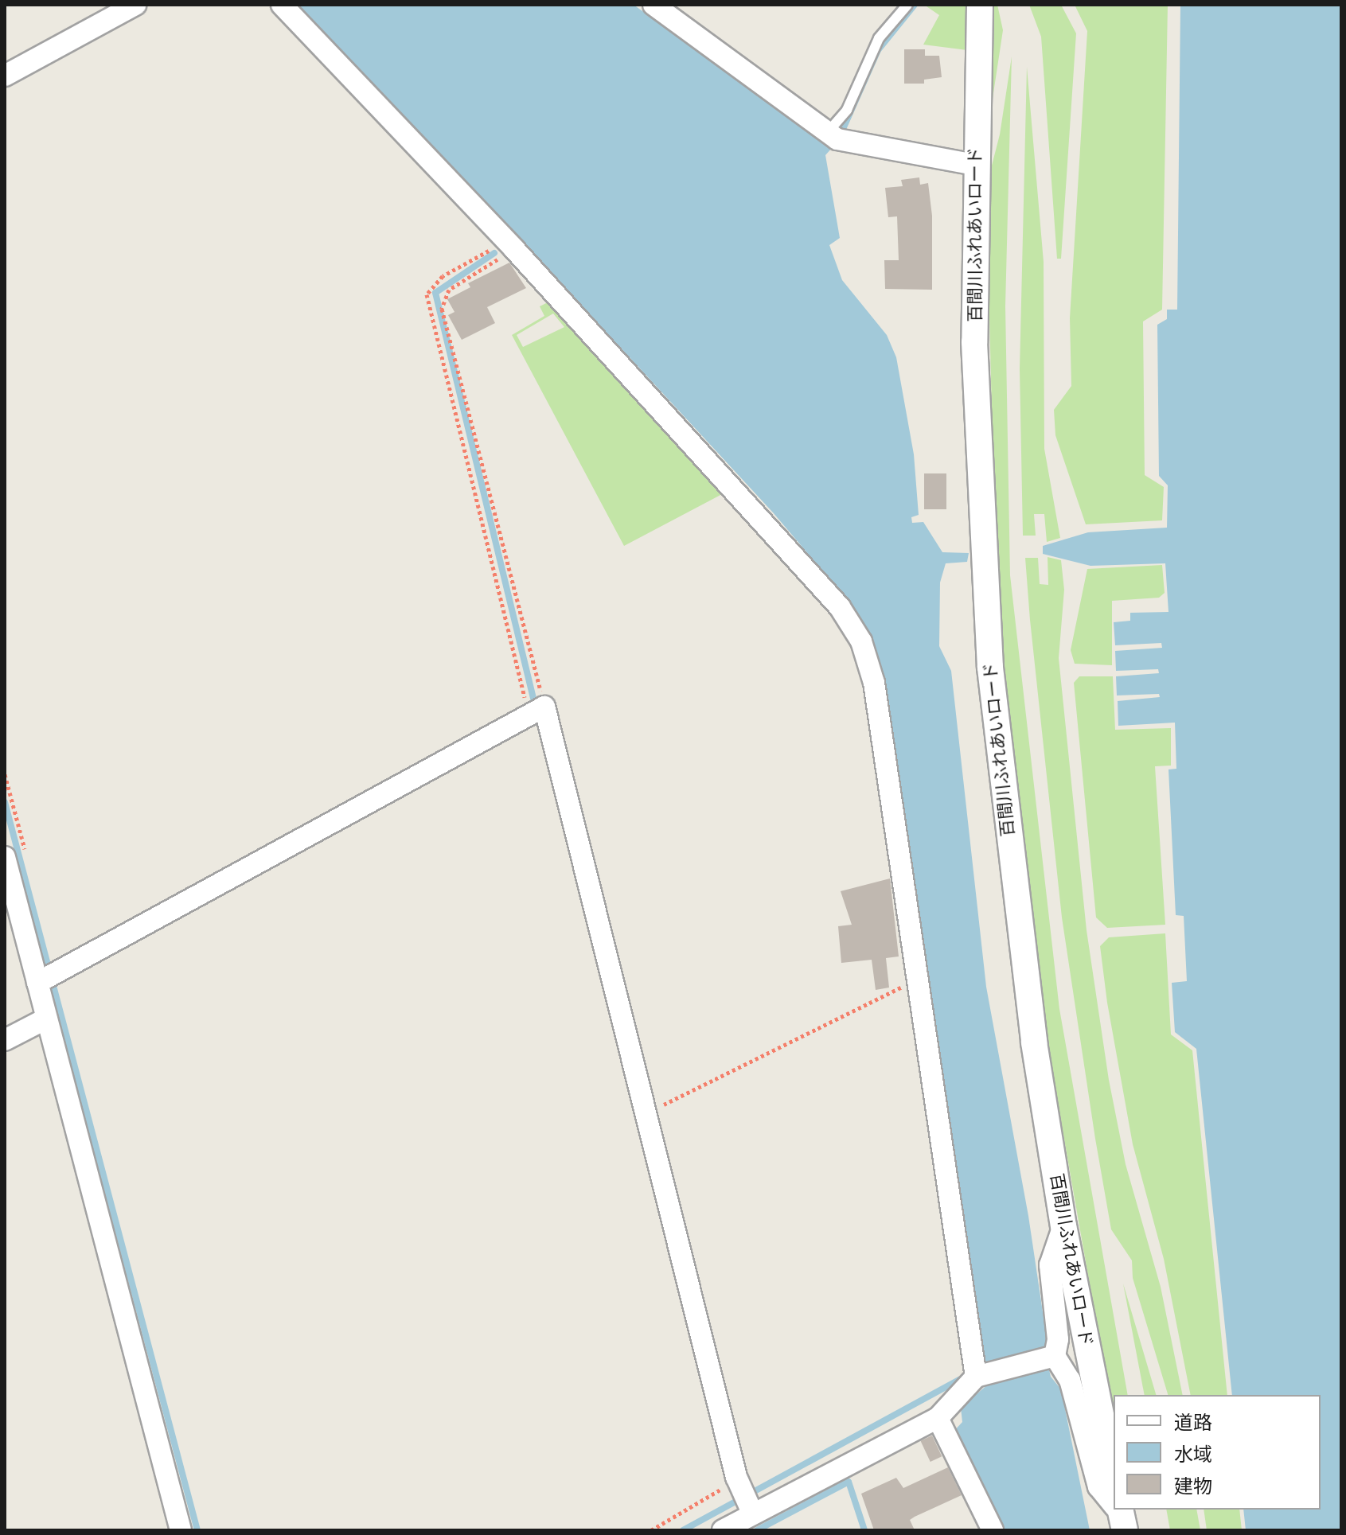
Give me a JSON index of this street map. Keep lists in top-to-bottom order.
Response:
{
  "streets": {
    "street": ["百間川ふれあいロード"]
  },
  "legend": ["道路", "水域", "建物"]
}
